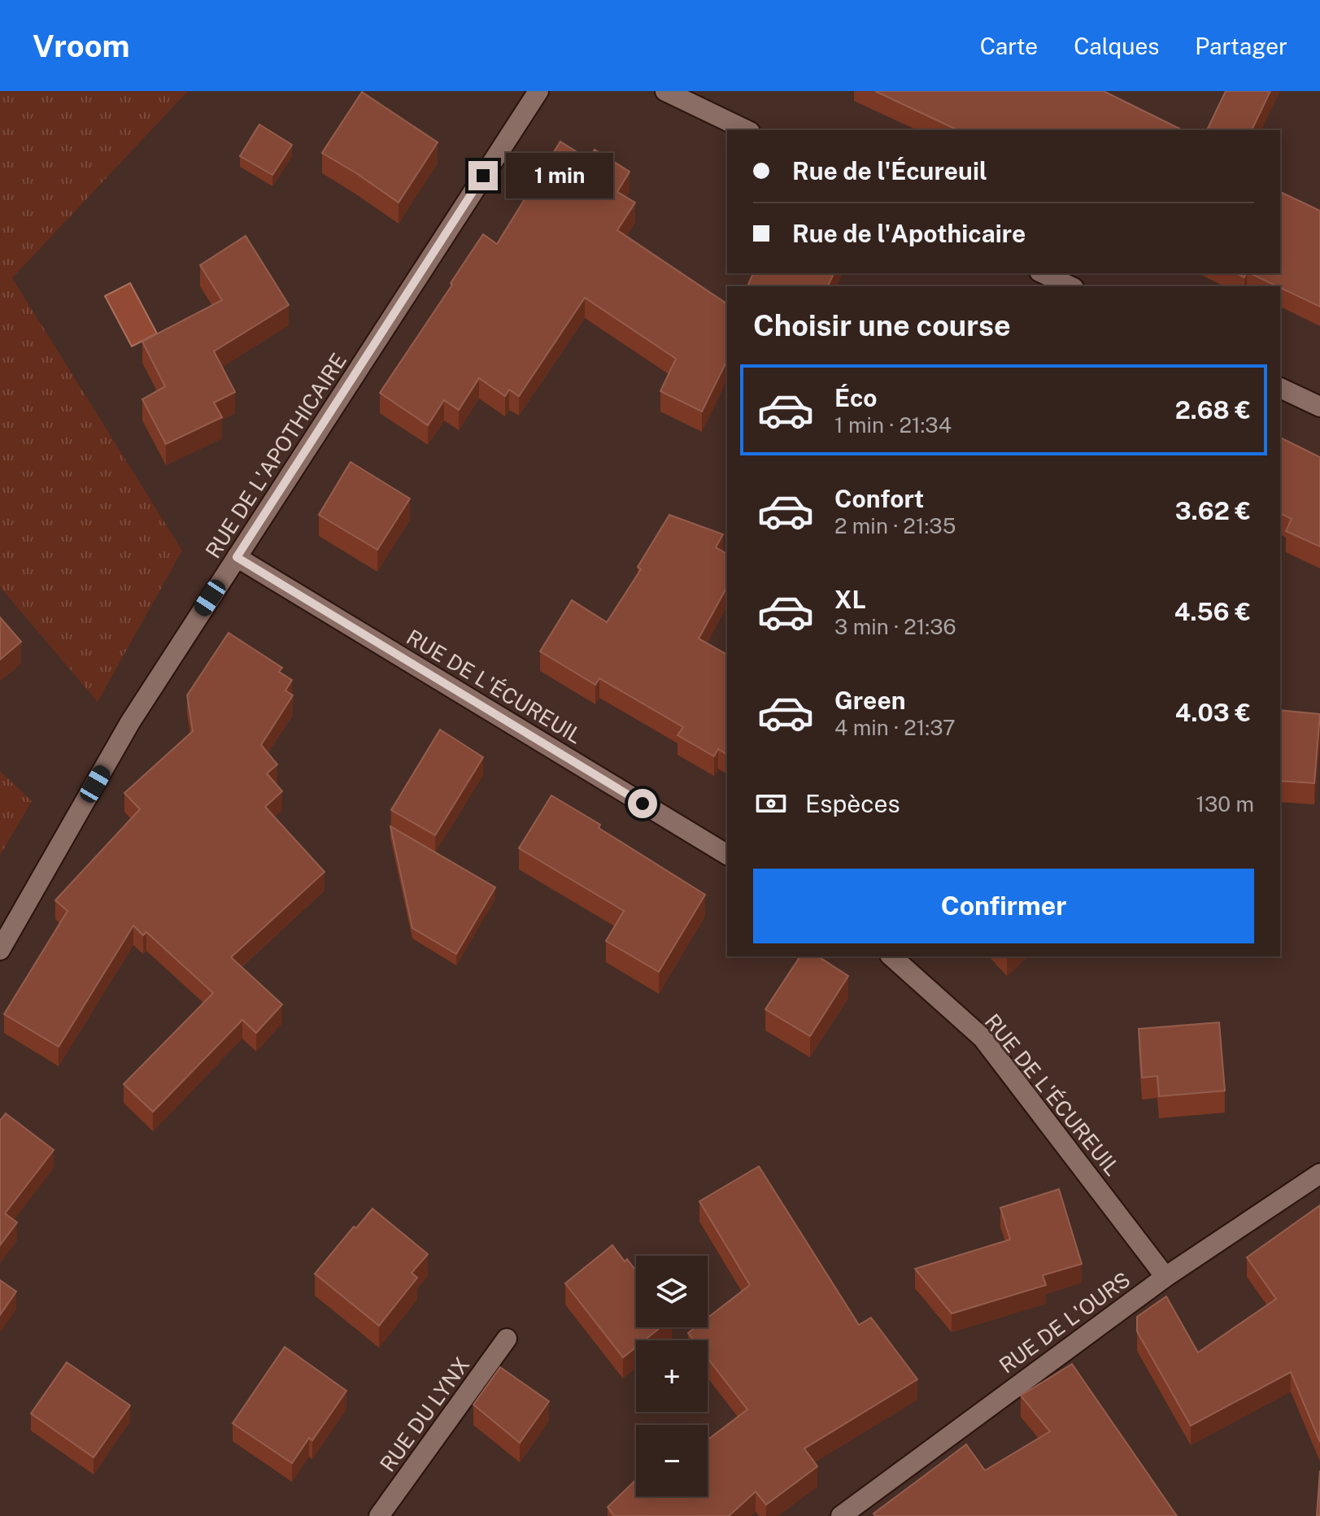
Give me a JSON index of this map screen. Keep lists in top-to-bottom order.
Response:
{
  "streets": {
    "street": [
      "RUE DE L'APOTHICAIRE",
      "RUE DE L'ÉCUREUIL",
      "RUE DE L'OURS",
      "RUE DU LYNX"
    ]
  },
  "crossings": [
    ["RUE DE L'APOTHICAIRE", "RUE DE L'ÉCUREUIL"],
    ["RUE DE L'ÉCUREUIL", "RUE DE L'OURS"]
  ],
  "page": {
    "header": "Vroom",
    "nav": ["Carte", "Calques", "Partager"],
    "banner": ["Rue de l'Écureuil", "Rue de l'Apothicaire"],
    "bubble": "1 min",
    "heading": "Choisir une course",
    "list": [
      {
        "name": "Éco",
        "note": "1 min · 21:34",
        "value": "2.68 €"
      },
      {
        "name": "Confort",
        "note": "2 min · 21:35",
        "value": "3.62 €"
      },
      {
        "name": "XL",
        "note": "3 min · 21:36",
        "value": "4.56 €"
      },
      {
        "name": "Green",
        "note": "4 min · 21:37",
        "value": "4.03 €"
      }
    ],
    "pay": ["Espèces", "130 m"],
    "buttons": "Confirmer",
    "map_buttons": ["+", "−"]
  }
}
